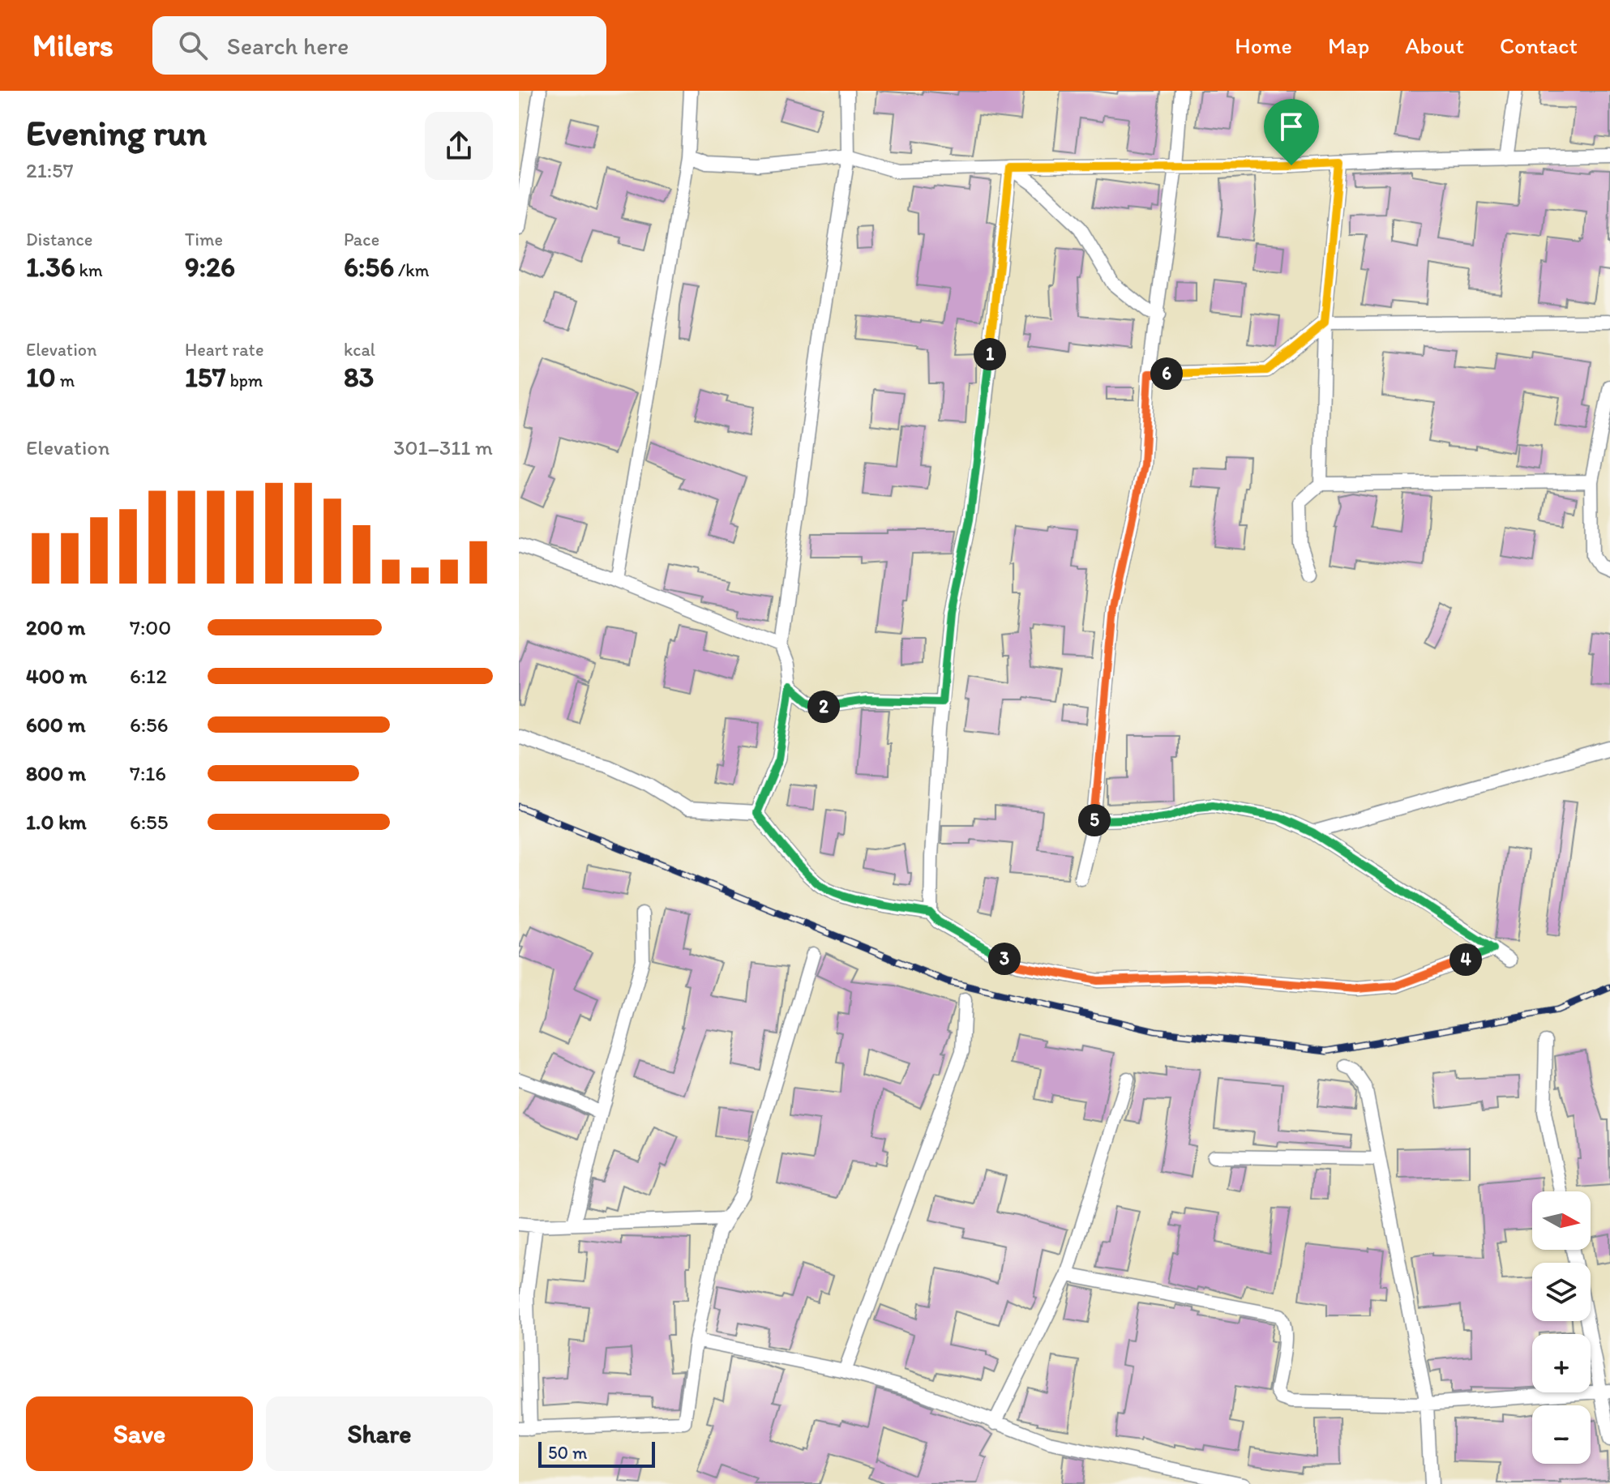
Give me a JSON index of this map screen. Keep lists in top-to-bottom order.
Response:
{
  "scale_bar": "50 m",
  "north": "right",
  "page": {
    "header": "Milers",
    "search": "Search here",
    "nav": [
      "Home",
      "Map",
      "About",
      "Contact"
    ],
    "heading": ["Evening run", "21:57"],
    "stats": [
      ["Distance", "1.36 km"],
      ["Time", "9:26"],
      ["Pace", "6:56 /km"],
      ["Elevation", "10 m"],
      ["Heart rate", "157 bpm"],
      ["kcal", "83"]
    ],
    "pins": [
      "1",
      "6",
      "2",
      "5",
      "3",
      "4"
    ],
    "chart": ["Elevation", "301–311 m"],
    "list": [
      {
        "name": "200 m",
        "note": "7:00"
      },
      {
        "name": "400 m",
        "note": "6:12"
      },
      {
        "name": "600 m",
        "note": "6:56"
      },
      {
        "name": "800 m",
        "note": "7:16"
      },
      {
        "name": "1.0 km",
        "note": "6:55"
      }
    ],
    "map_buttons": ["+", "−"],
    "buttons": ["Save", "Share"],
    "scale": "50 m"
  }
}
